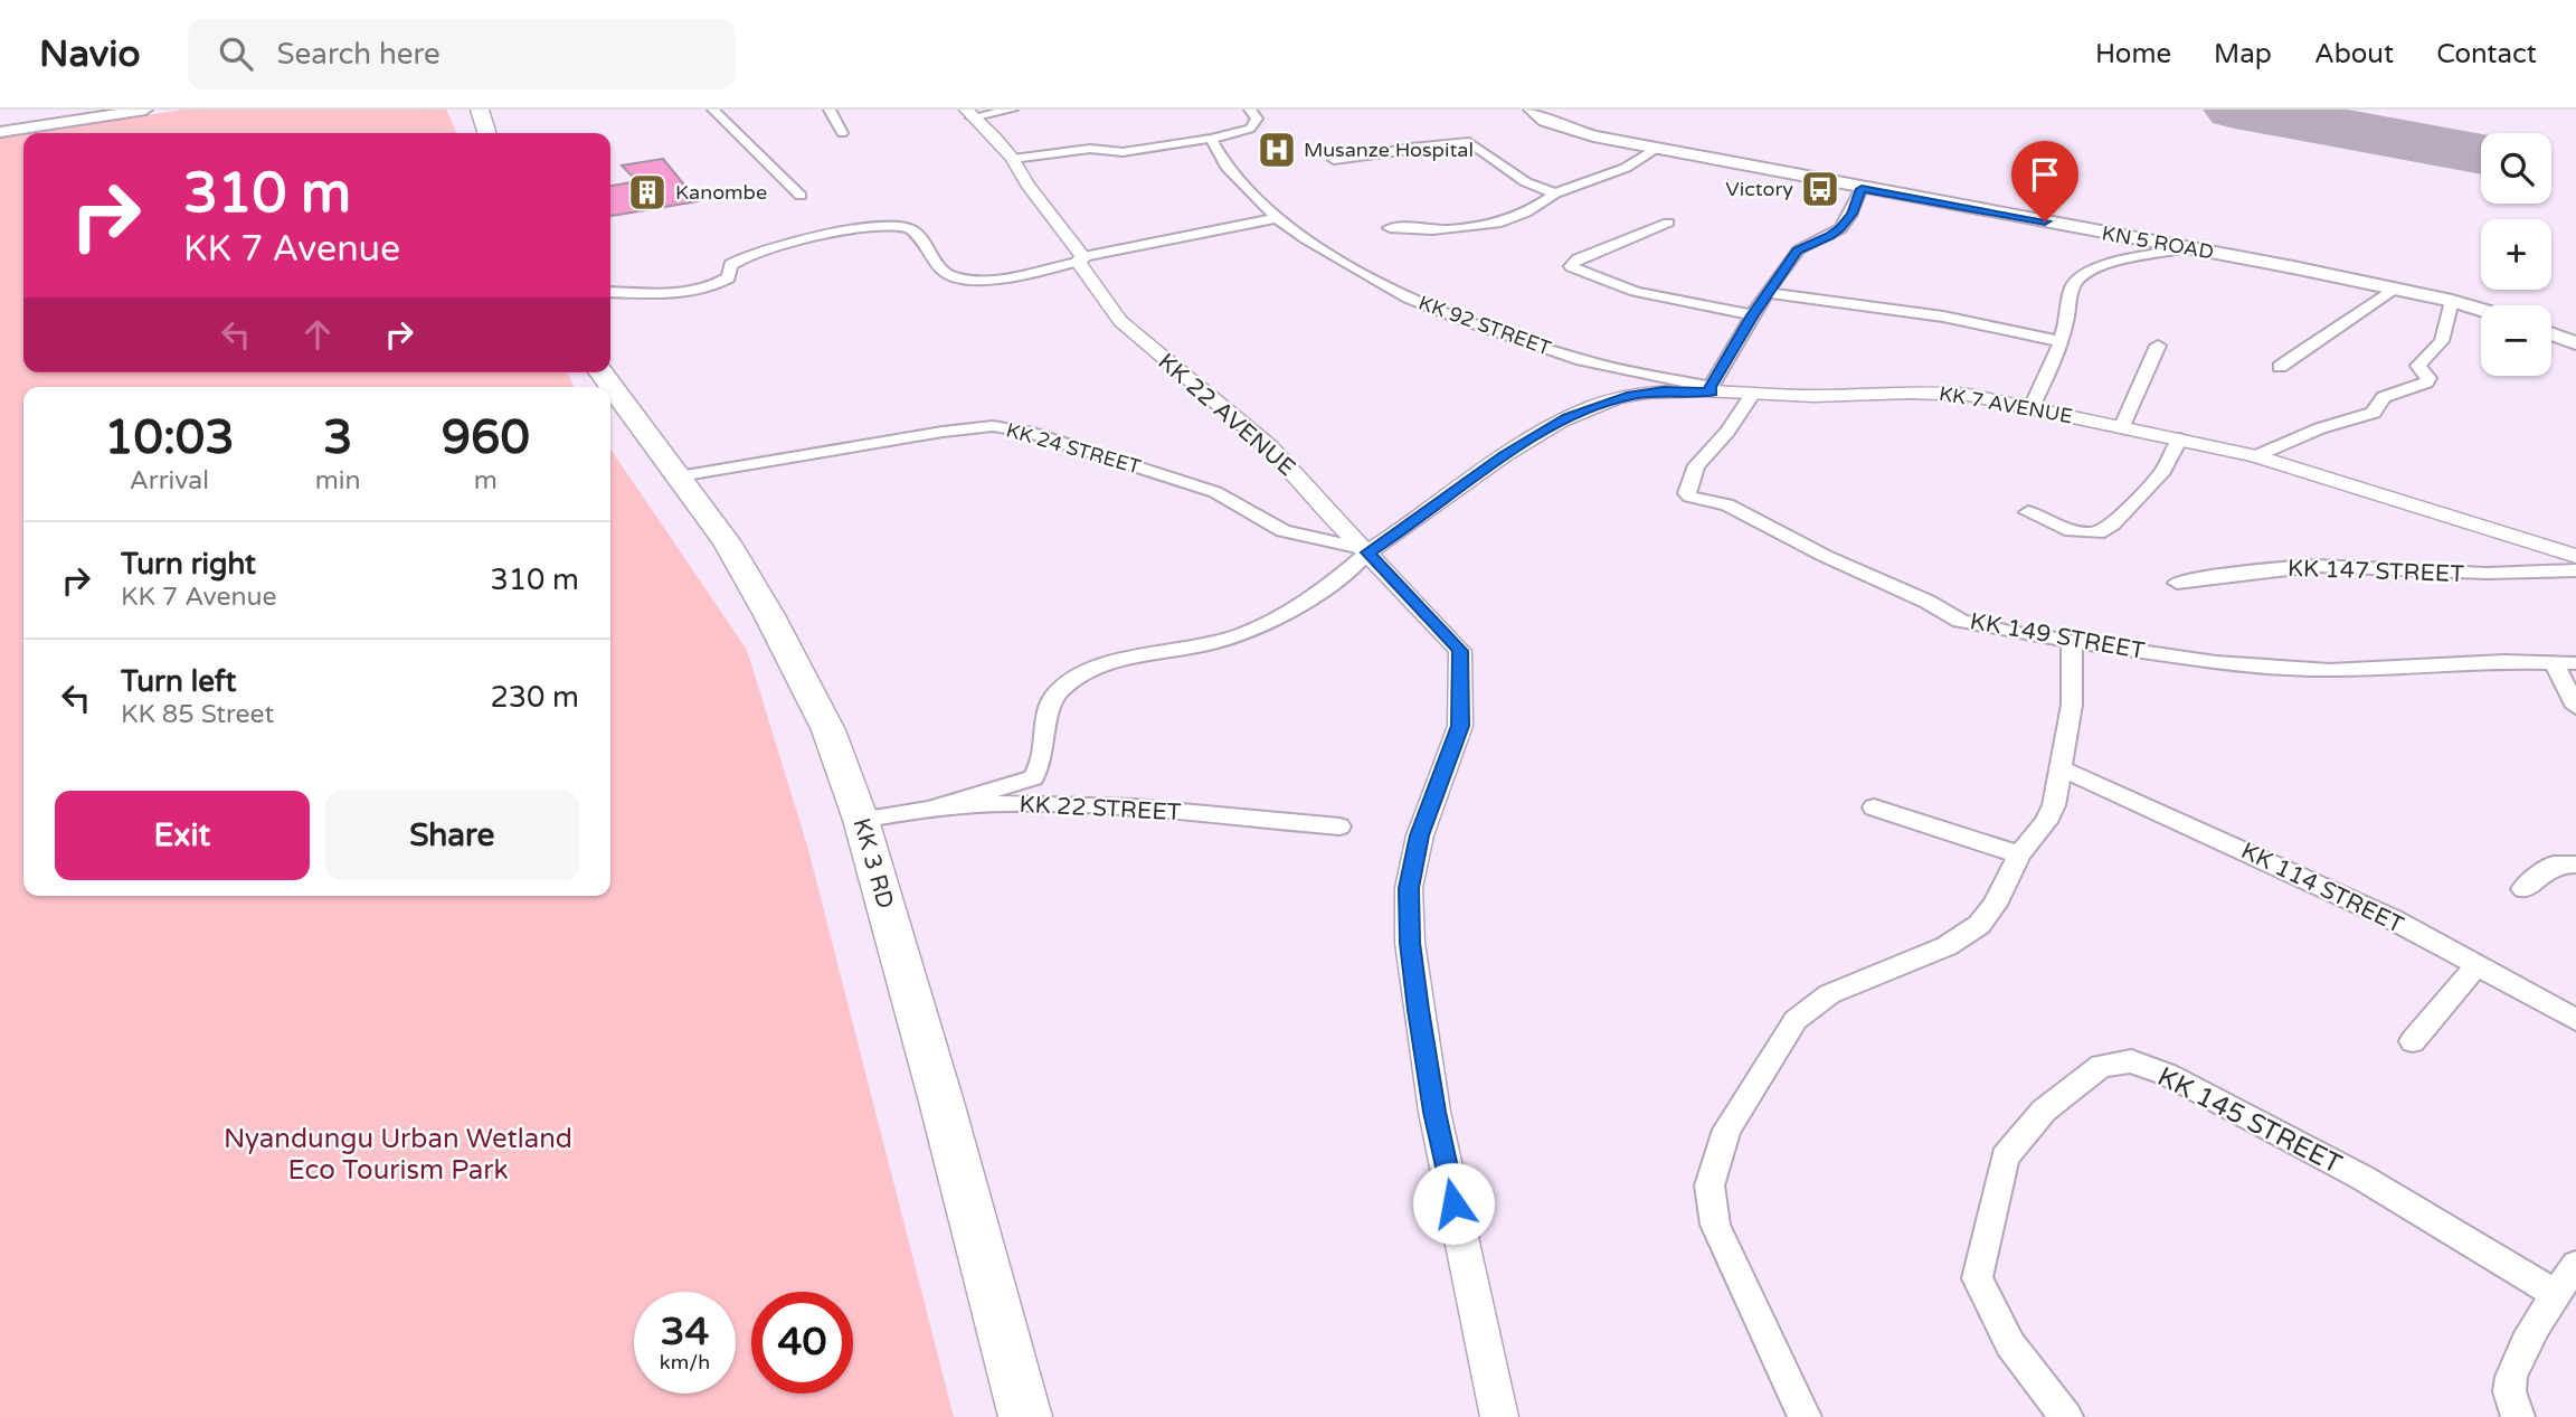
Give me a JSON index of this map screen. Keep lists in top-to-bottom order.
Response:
{
  "streets": {
    "highway": ["KK 3 RD"],
    "main road": ["KN 5 ROAD"],
    "street": [
      "KK 92 STREET",
      "KK 7 AVENUE",
      "KK 22 AVENUE",
      "KK 24 STREET",
      "KK 147 STREET",
      "KK 149 STREET",
      "KK 22 STREET",
      "KK 114 STREET",
      "KK 145 STREET"
    ]
  },
  "crossings": [
    ["KK 92 STREET", "KK 7 AVENUE"],
    ["KK 7 AVENUE", "KK 22 AVENUE"],
    ["KK 7 AVENUE", "KK 24 STREET"],
    ["KK 7 AVENUE", "KK 149 STREET"],
    ["KK 22 AVENUE", "KK 24 STREET"],
    ["KK 24 STREET", "KK 3 RD"],
    ["KK 22 STREET", "KK 3 RD"]
  ],
  "parks": ["Nyandungu Urban Wetland Eco Tourism Park"],
  "places": {
    "hospital": ["Musanze Hospital"],
    "bus stop": ["Victory"],
    "building": ["Kanombe"]
  },
  "page": {
    "header": "Navio",
    "search": "Search here",
    "nav": [
      "Home",
      "Map",
      "About",
      "Contact"
    ],
    "map_buttons": ["+", "−"],
    "turn": ["310 m", "KK 7 Avenue"],
    "eta": [
      "10:03",
      "Arrival",
      "3",
      "min",
      "960",
      "m"
    ],
    "list": [
      {
        "name": "Turn right",
        "note": "KK 7 Avenue",
        "value": "310 m"
      },
      {
        "name": "Turn left",
        "note": "KK 85 Street",
        "value": "230 m"
      }
    ],
    "buttons": ["Exit", "Share"],
    "speed": "34 km/h",
    "limit": "40"
  }
}
